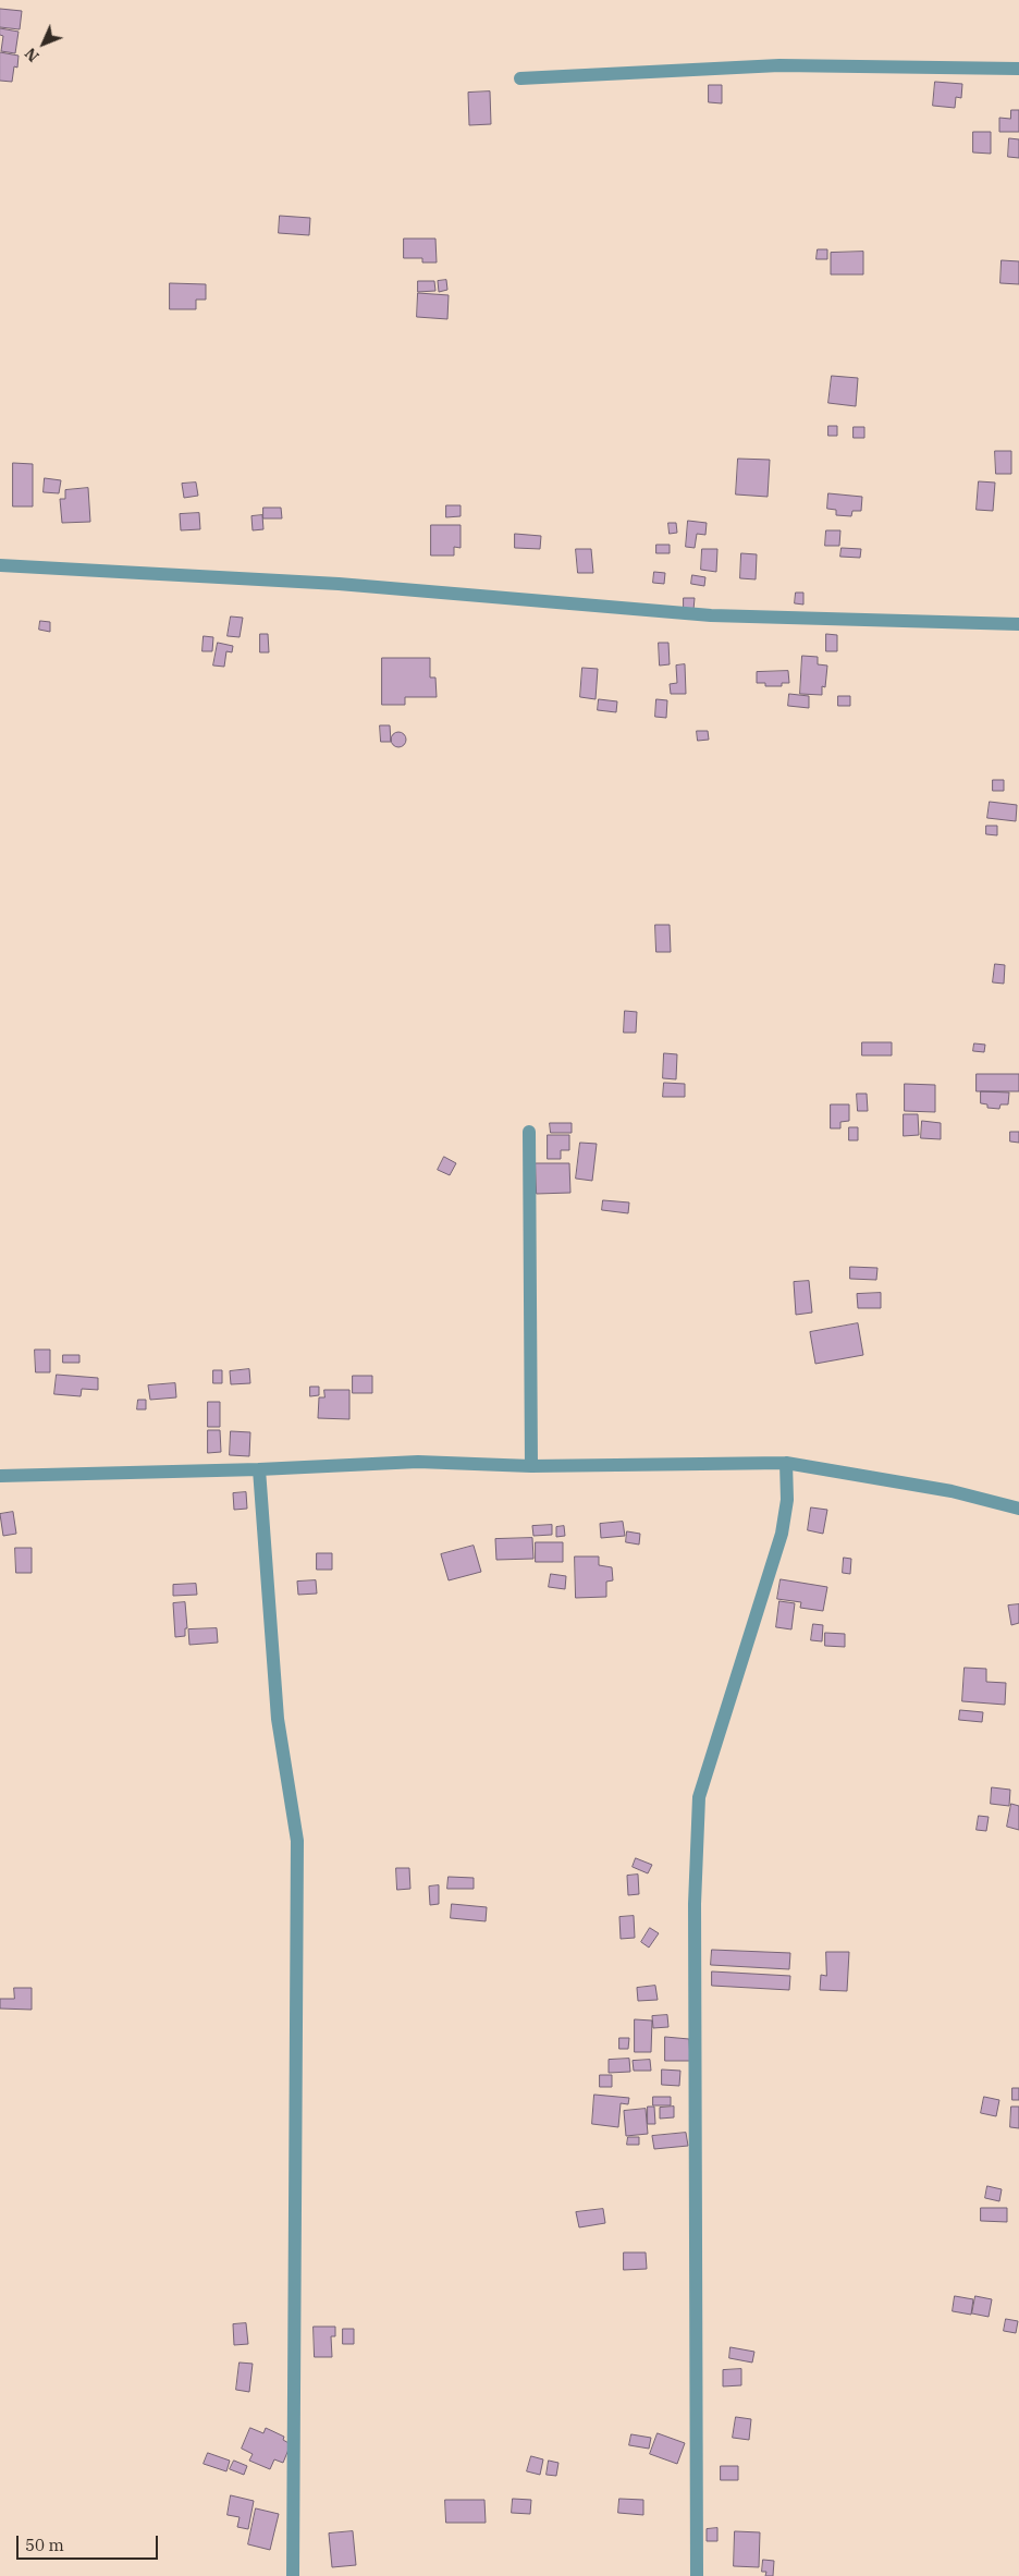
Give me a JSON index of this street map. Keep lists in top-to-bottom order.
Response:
{
  "scale_bar": "50 m",
  "north": "bottom left"
}
